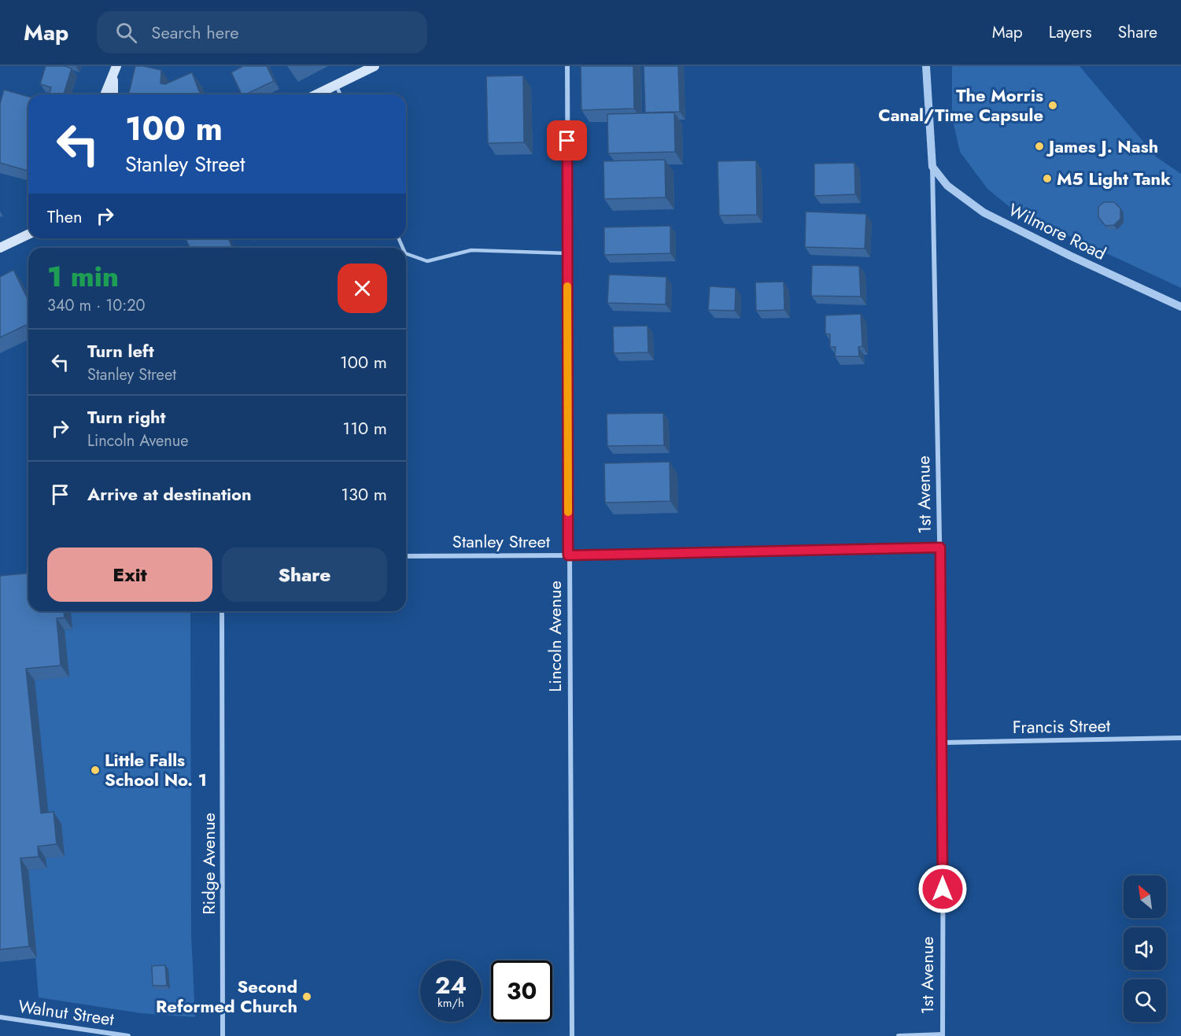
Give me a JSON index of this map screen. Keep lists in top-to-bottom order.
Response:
{
  "streets": {
    "street": [
      "Wilmore Road",
      "1st Avenue",
      "Stanley Street",
      "Lincoln Avenue",
      "Francis Street",
      "Ridge Avenue",
      "Walnut Street"
    ]
  },
  "crossings": [
    ["Wilmore Road", "1st Avenue"],
    ["1st Avenue", "Stanley Street"],
    ["1st Avenue", "Francis Street"],
    ["Stanley Street", "Lincoln Avenue"]
  ],
  "places": [
    "The Morris Canal/Time Capsule",
    "James J. Nash",
    "M5 Light Tank",
    "Little Falls School No. 1",
    "Second Reformed Church"
  ],
  "north": "top left",
  "page": {
    "header": "Map",
    "search": "Search here",
    "nav": ["Map", "Layers", "Share"],
    "turn": ["100 m", "Stanley Street"],
    "then": "Then",
    "heading": ["1 min", "340 m · 10:20"],
    "list": [
      {
        "name": "Turn left",
        "note": "Stanley Street",
        "value": "100 m"
      },
      {
        "name": "Turn right",
        "note": "Lincoln Avenue",
        "value": "110 m"
      },
      {
        "name": "Arrive at destination",
        "value": "130 m"
      }
    ],
    "buttons": ["Exit", "Share"],
    "speed": "24 km/h",
    "limit": "30"
  }
}
